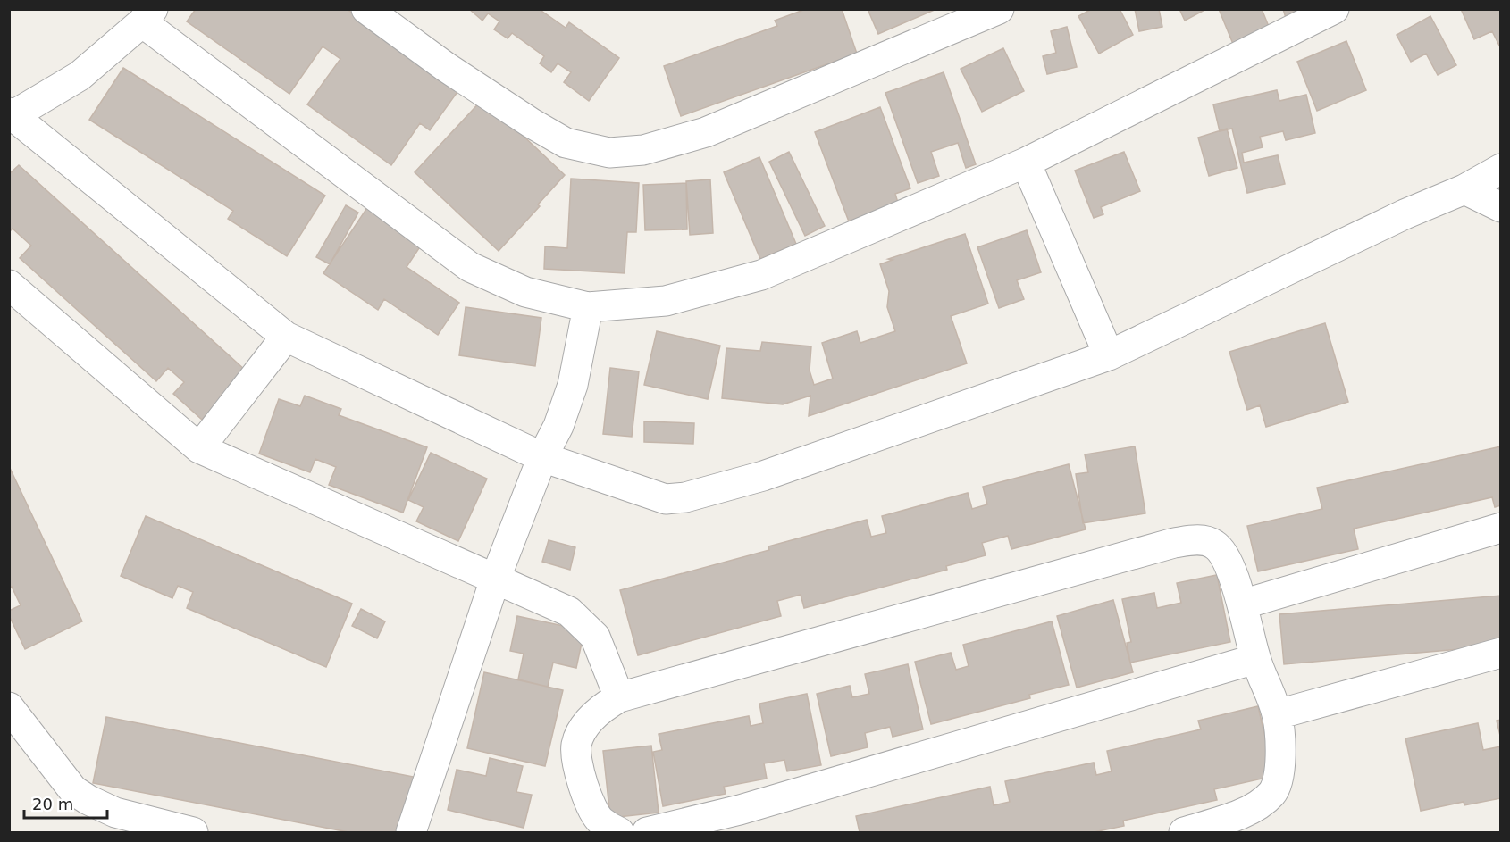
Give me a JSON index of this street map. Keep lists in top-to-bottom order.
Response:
{
  "scale_bar": "20 m"
}
